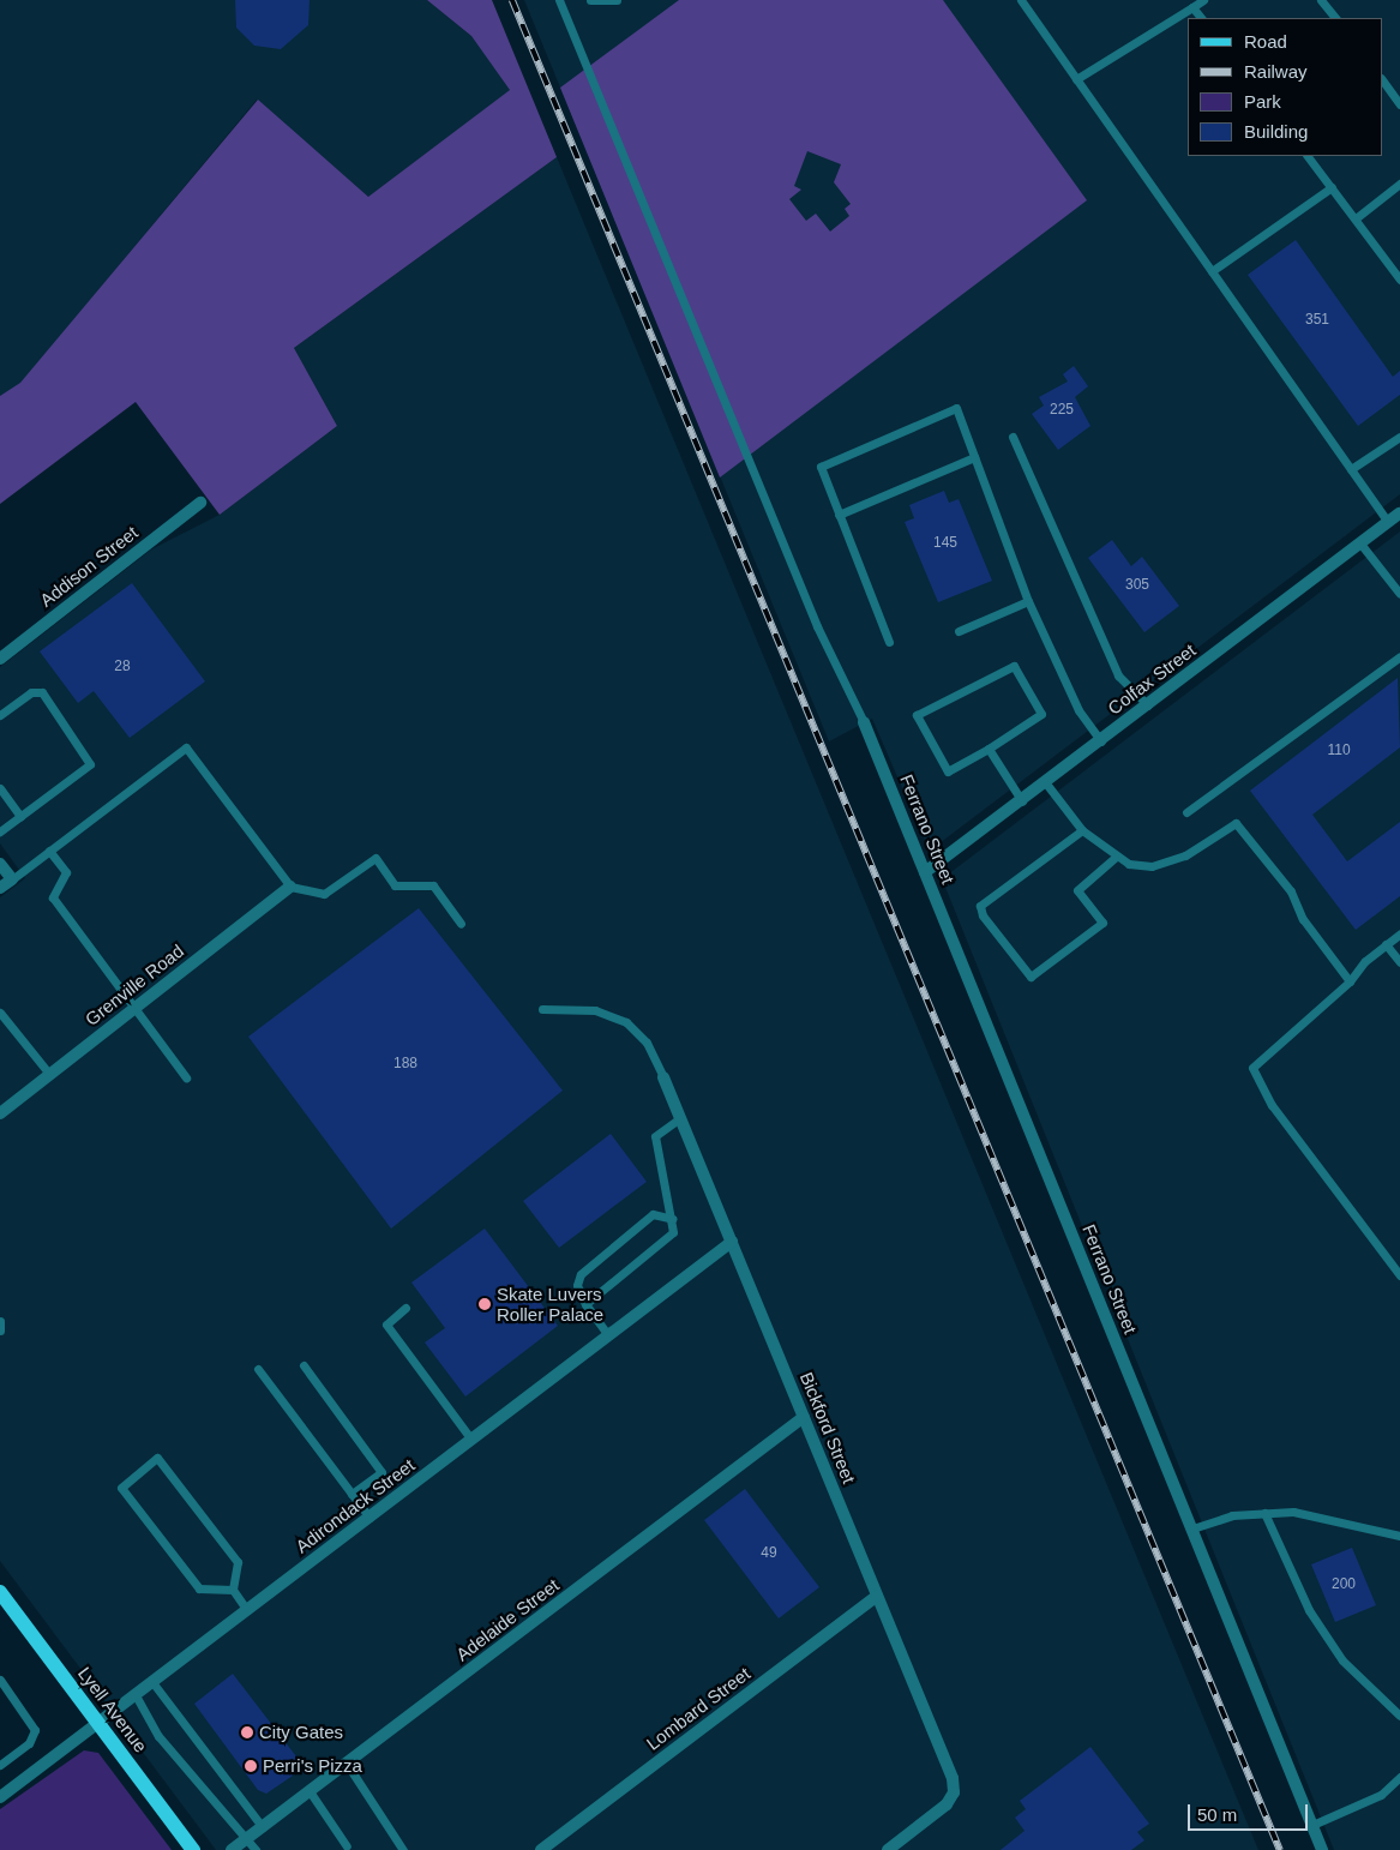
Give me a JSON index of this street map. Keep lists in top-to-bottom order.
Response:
{
  "streets": {
    "main road": ["Lyell Avenue"],
    "street": [
      "Addison Street",
      "Colfax Street",
      "Ferrano Street",
      "Grenville Road",
      "Bickford Street",
      "Adirondack Street",
      "Adelaide Street",
      "Lombard Street"
    ]
  },
  "crossings": [
    ["Colfax Street", "Ferrano Street"],
    ["Bickford Street", "Adirondack Street"],
    ["Bickford Street", "Adelaide Street"],
    ["Bickford Street", "Lombard Street"],
    ["Adirondack Street", "Lyell Avenue"]
  ],
  "places": ["Skate Luvers Roller Palace", "City Gates", "Perri's Pizza"],
  "house_numbers": [
    "351",
    "225",
    "145",
    "305",
    "28",
    "110",
    "188",
    "49",
    "200"
  ],
  "legend": [
    "Road",
    "Railway",
    "Park",
    "Building"
  ],
  "scale_bar": "50 m"
}
